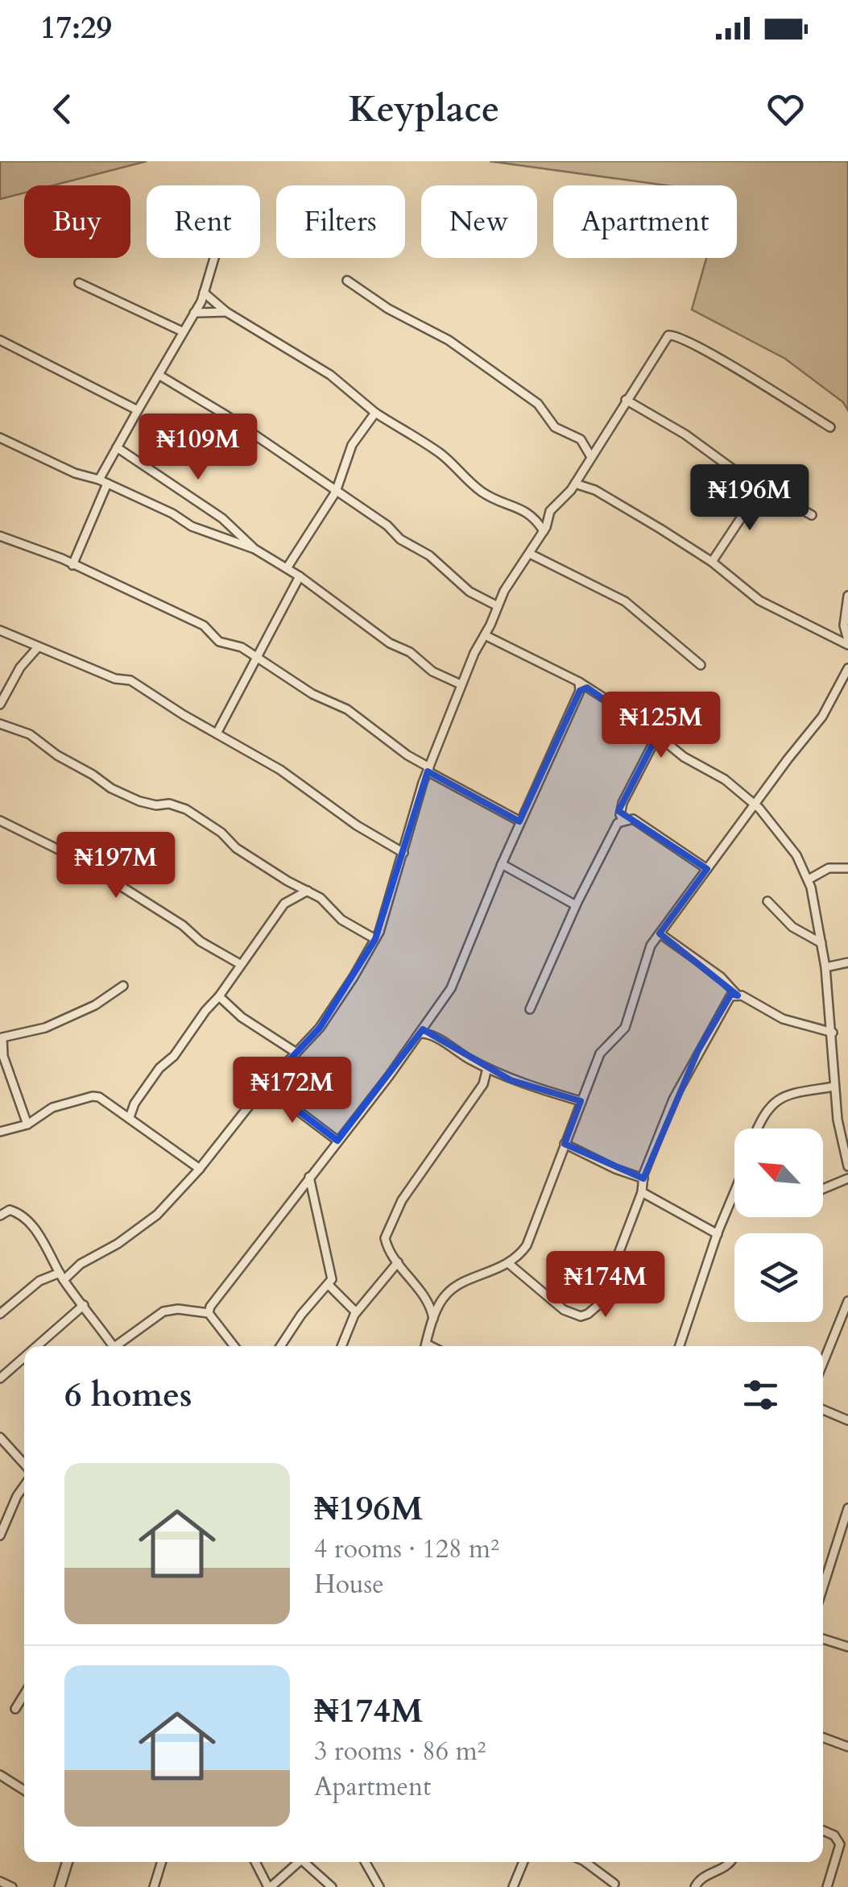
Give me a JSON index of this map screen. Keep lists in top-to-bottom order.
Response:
{
  "north": "top left",
  "page": {
    "status": "17:29",
    "header": "Keyplace",
    "chip": [
      "Buy",
      "Rent",
      "Filters",
      "New",
      "Apartment"
    ],
    "price": [
      "₦109M",
      "₦196M",
      "₦125M",
      "₦197M",
      "₦172M",
      "₦174M"
    ],
    "heading": "6 homes",
    "list": [
      {
        "name": "₦196M",
        "note": "4 rooms · 128 m² · House"
      },
      {
        "name": "₦174M",
        "note": "3 rooms · 86 m² · Apartment"
      }
    ]
  }
}
